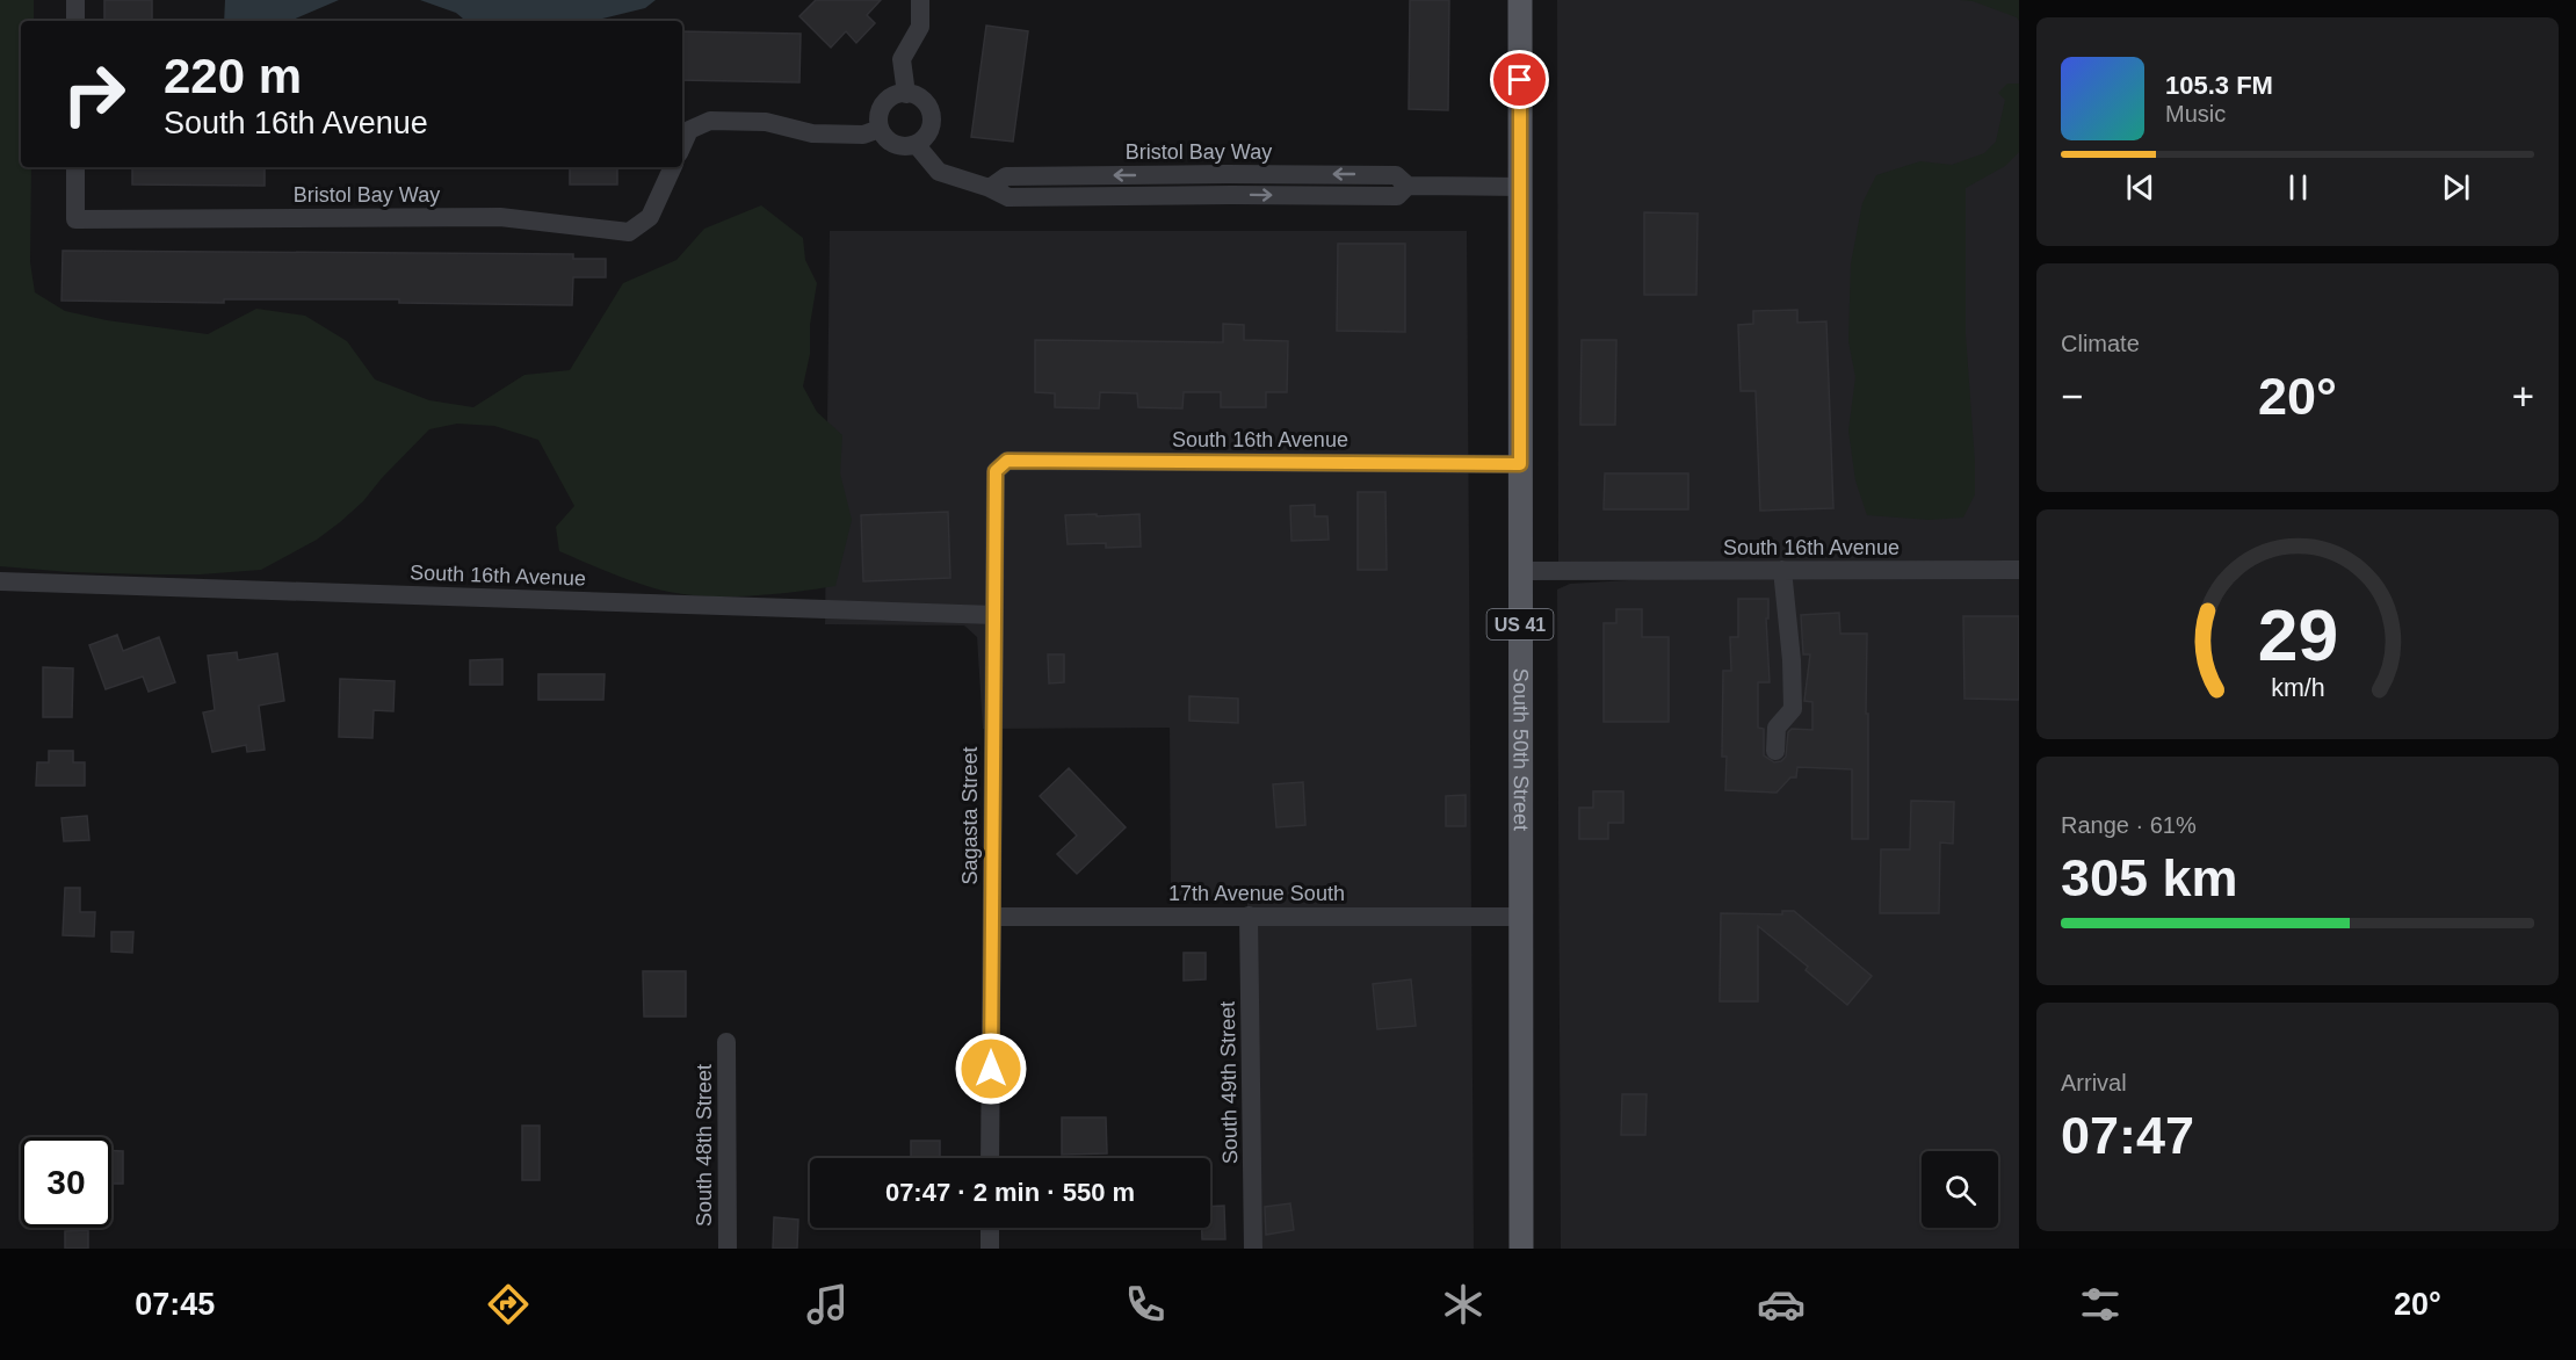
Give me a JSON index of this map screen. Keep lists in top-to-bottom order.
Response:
{
  "streets": {
    "main road": ["US 41", "South 50th Street"],
    "street": [
      "Bristol Bay Way",
      "South 16th Avenue",
      "Sagasta Street",
      "17th Avenue South",
      "South 49th Street",
      "South 48th Street"
    ]
  },
  "crossings": [
    ["Bristol Bay Way", "South 50th Street"],
    ["South 16th Avenue", "South 50th Street"],
    ["South 16th Avenue", "Sagasta Street"],
    ["South 50th Street", "17th Avenue South"],
    ["Sagasta Street", "17th Avenue South"],
    ["17th Avenue South", "South 49th Street"]
  ],
  "page": {
    "turn": ["220 m", "South 16th Avenue"],
    "song": ["105.3 FM", "Music"],
    "tile": [
      "Climate",
      ["Range · 61%", "305 km"],
      ["Arrival", "07:47"]
    ],
    "heat": ["−", "20°", "+"],
    "limit": "30",
    "trip": "07:47 · 2 min · 550 m",
    "tabs": ["07:45", "20°"],
    "gauge": ["29", "km/h"]
  }
}
